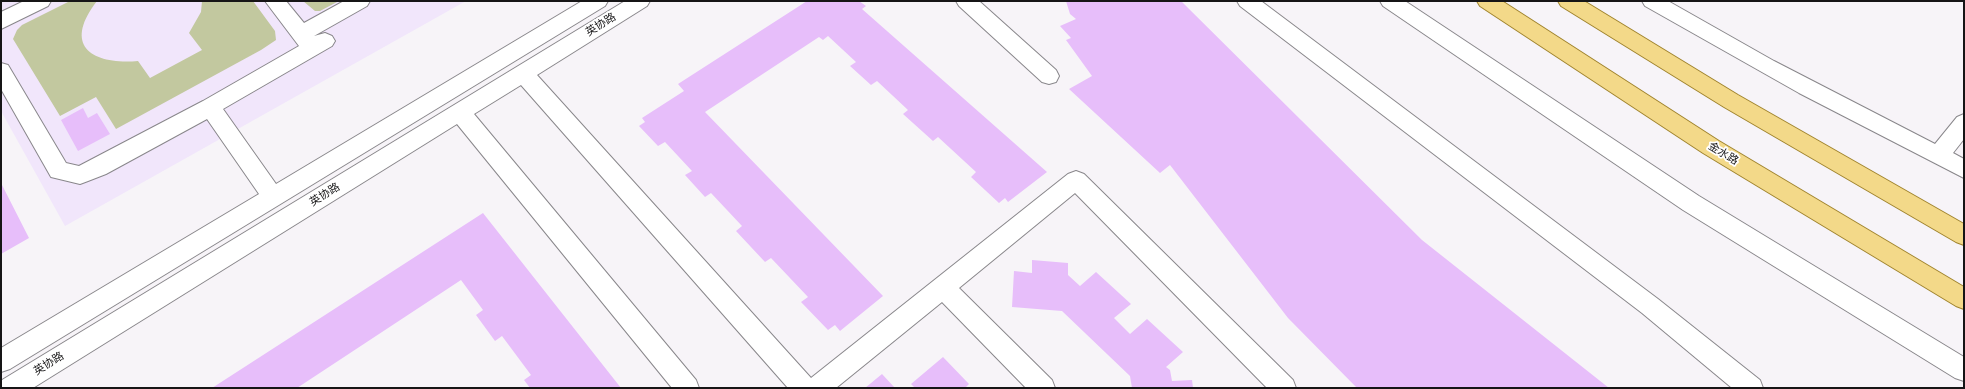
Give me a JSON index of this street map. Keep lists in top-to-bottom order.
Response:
{
  "streets": {
    "main road": ["金水路"],
    "street": ["英协路"]
  }
}
